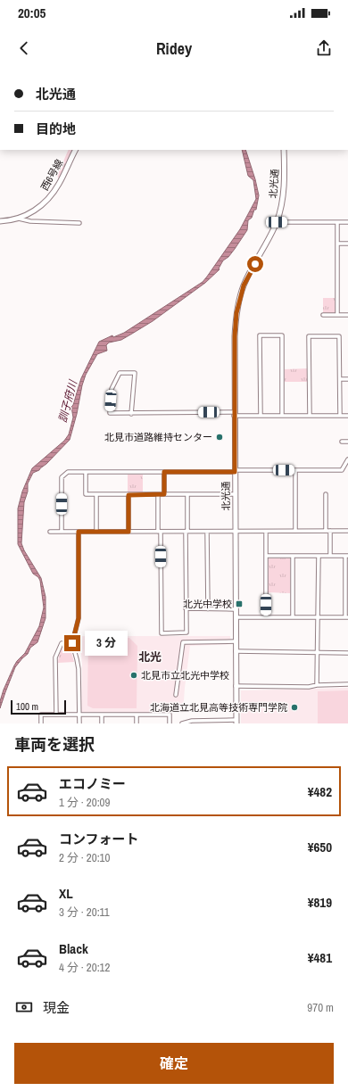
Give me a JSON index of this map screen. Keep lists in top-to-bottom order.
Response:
{
  "streets": {
    "street": ["西6号線", "北光通"]
  },
  "districts": ["北光"],
  "water": ["訓子府川"],
  "places": {
    "other": ["北見市道路維持センター", "北見市立北光中学校", "北海道立北見高等技術専門学院"],
    "transit": ["北光中学校"]
  },
  "scale_bar": "100 m",
  "page": {
    "status": "20:05",
    "header": "Ridey",
    "banner": ["北光通", "目的地"],
    "bubble": "3 分",
    "scale": "100 m",
    "heading": "車両を選択",
    "list": [
      {
        "name": "エコノミー",
        "note": "1 分 · 20:09",
        "value": "¥482"
      },
      {
        "name": "コンフォート",
        "note": "2 分 · 20:10",
        "value": "¥650"
      },
      {
        "name": "XL",
        "note": "3 分 · 20:11",
        "value": "¥819"
      },
      {
        "name": "Black",
        "note": "4 分 · 20:12",
        "value": "¥481"
      }
    ],
    "pay": ["現金", "970 m"],
    "buttons": "確定"
  }
}
